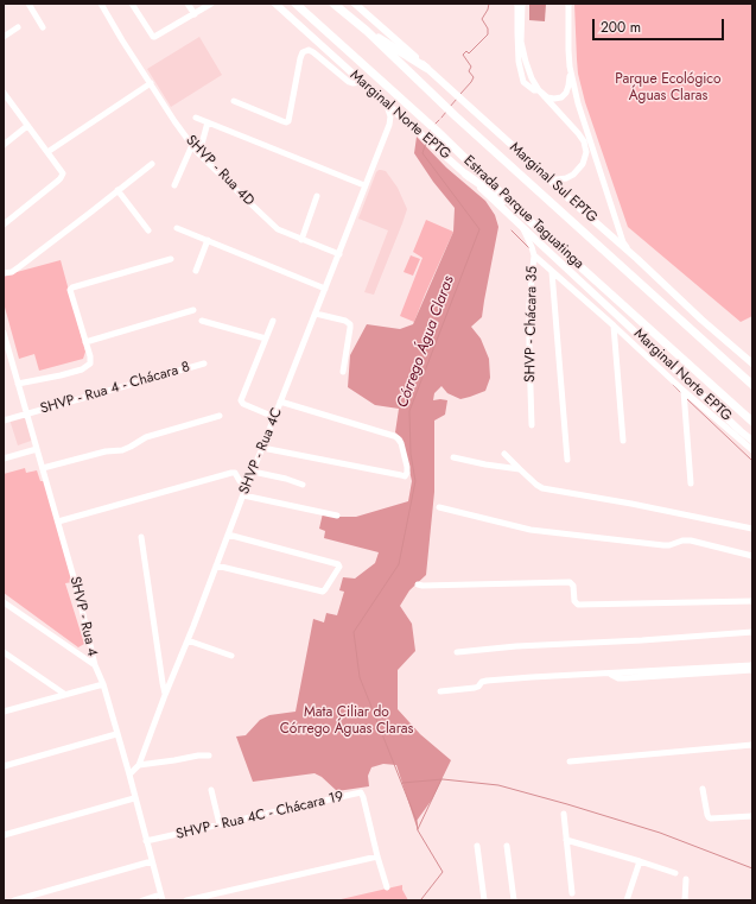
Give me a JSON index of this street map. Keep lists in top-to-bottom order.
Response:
{
  "streets": {
    "highway": ["Estrada Parque Taguatinga"],
    "main road": ["Marginal Norte EPTG", "Marginal Sul EPTG"],
    "street": [
      "SHVP - Rua 4D",
      "SHVP - Chácara 35",
      "SHVP - Rua 4 - Chácara 8",
      "SHVP - Rua 4C",
      "SHVP - Rua 4",
      "SHVP - Rua 4C - Chácara 19"
    ]
  },
  "crossings": [
    ["Marginal Norte EPTG", "SHVP - Chácara 35"],
    ["SHVP - Rua 4D", "SHVP - Rua 4C"],
    ["SHVP - Rua 4 - Chácara 8", "SHVP - Rua 4"],
    ["SHVP - Rua 4C", "SHVP - Rua 4"],
    ["SHVP - Rua 4", "SHVP - Rua 4C - Chácara 19"]
  ],
  "water": ["Córrego Água Claras"],
  "parks": ["Parque Ecológico Águas Claras", "Mata Ciliar do Córrego Águas Claras"],
  "scale_bar": "200 m"
}
